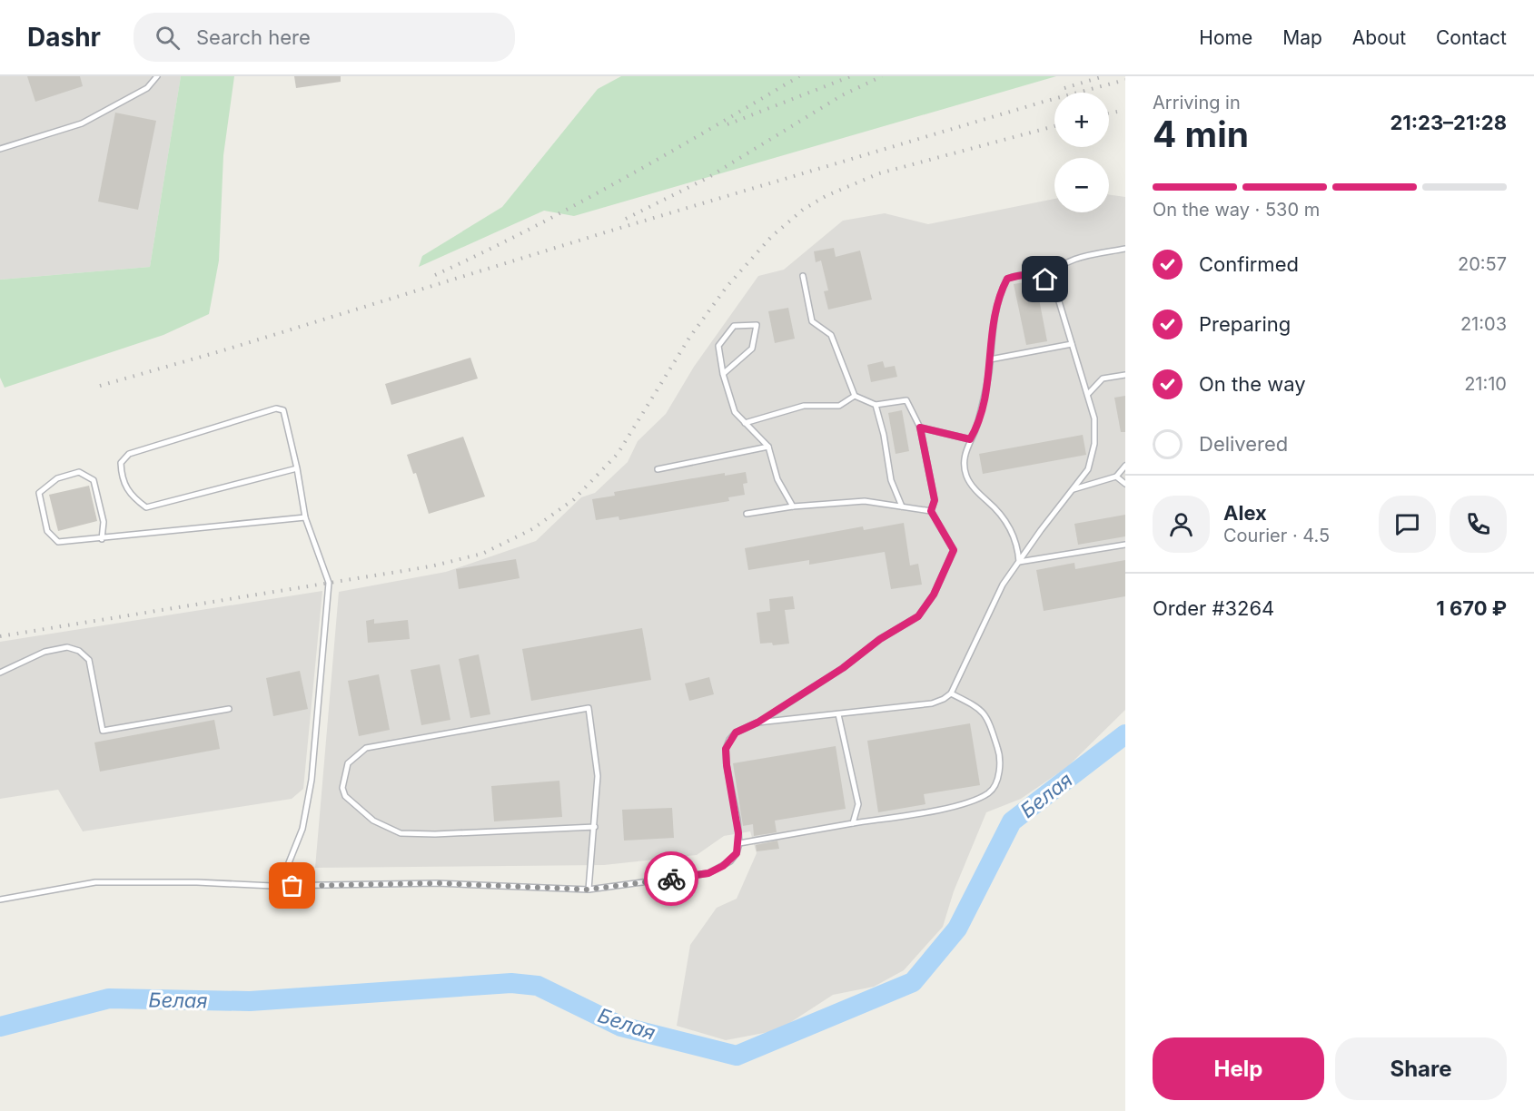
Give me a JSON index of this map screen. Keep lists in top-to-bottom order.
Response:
{
  "water": ["Белая"],
  "page": {
    "header": "Dashr",
    "search": "Search here",
    "nav": [
      "Home",
      "Map",
      "About",
      "Contact"
    ],
    "heading": ["4 min", "Arriving in", "21:23–21:28"],
    "panel": [
      "Alex",
      "Courier · 4.5",
      "Order #3264",
      "1 670 ₽"
    ],
    "map_buttons": ["+", "−"],
    "bar": "On the way · 530 m",
    "list": [
      ["Confirmed", "20:57"],
      ["Preparing", "21:03"],
      ["On the way", "21:10"],
      "Delivered"
    ],
    "buttons": ["Help", "Share"]
  }
}
